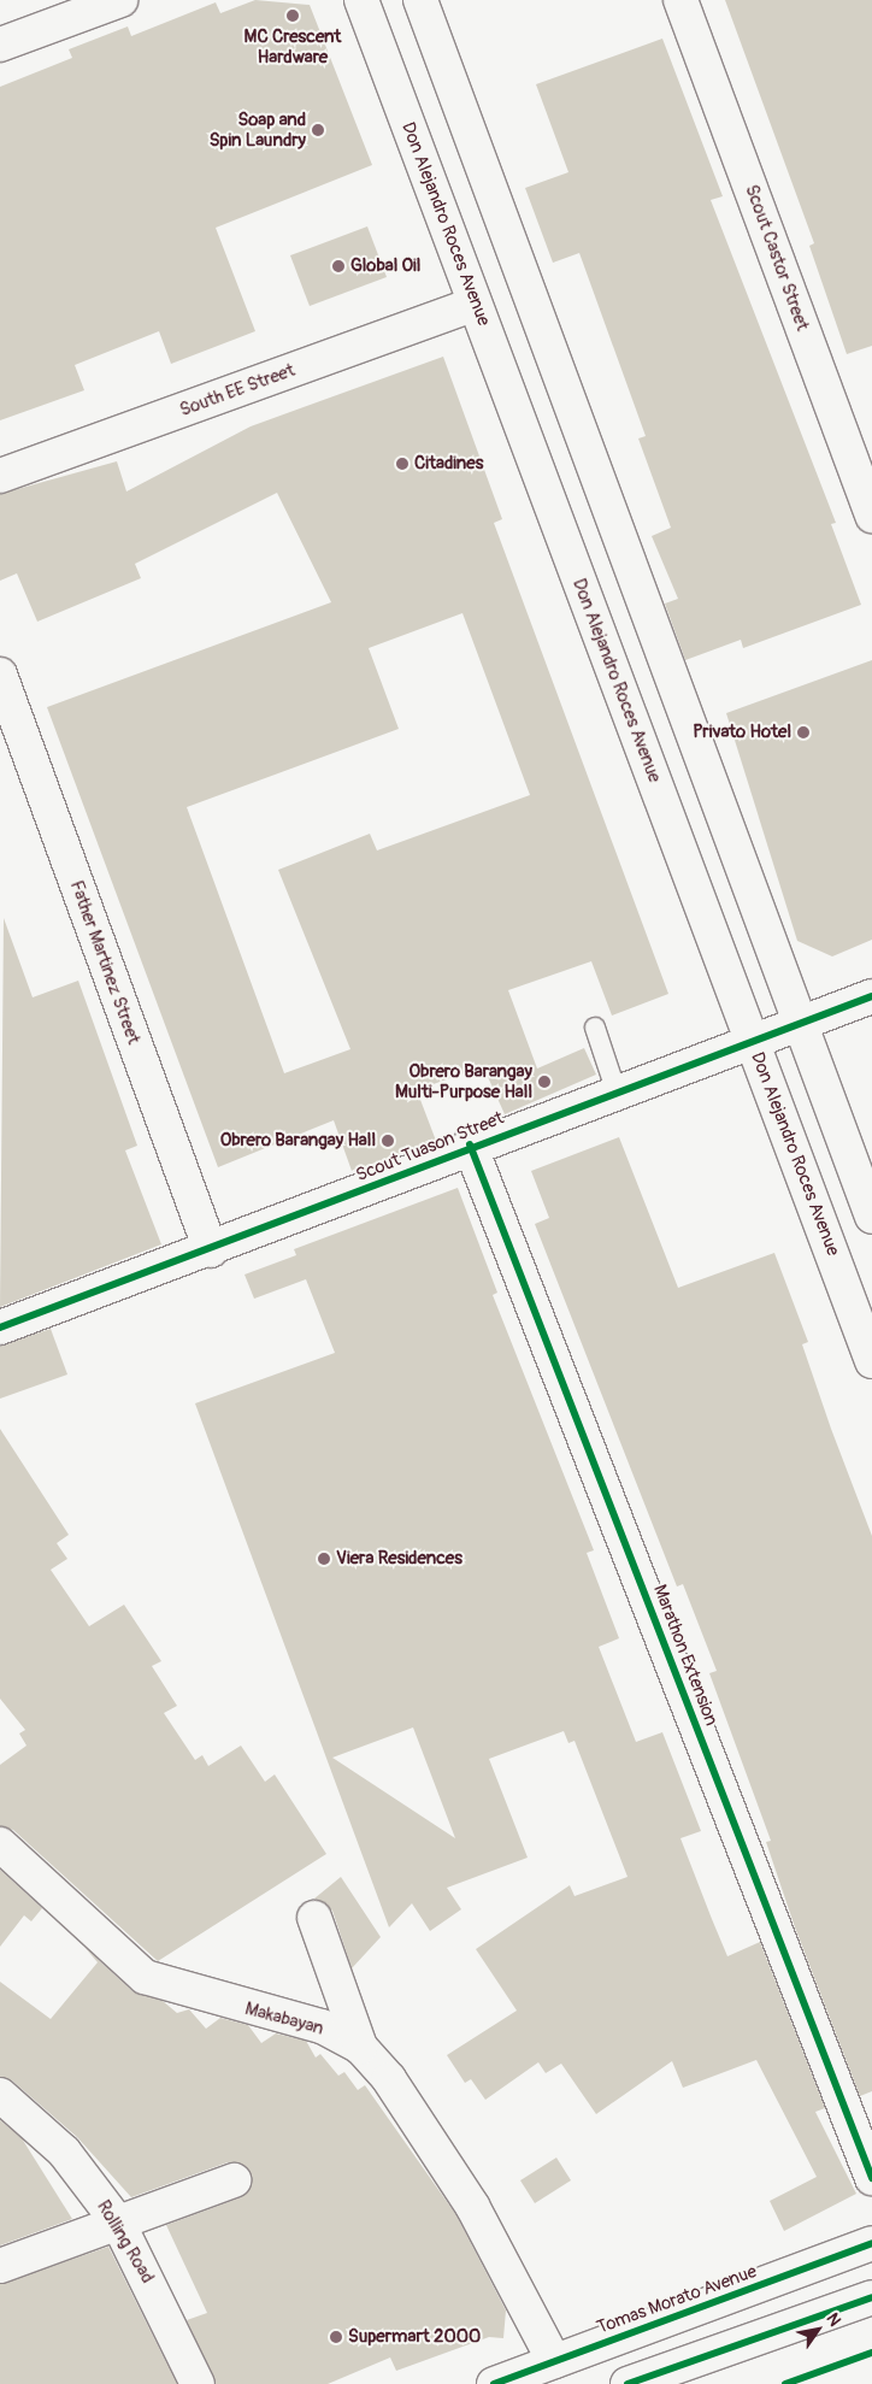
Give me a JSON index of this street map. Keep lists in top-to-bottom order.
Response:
{
  "streets": {
    "street": [
      "Don Alejandro Roces Avenue",
      "Scout Castor Street",
      "South EE Street",
      "Father Martinez Street",
      "Scout Tuason Street",
      "Marathon Extension",
      "Makabayan",
      "Rolling Road",
      "Tomas Morato Avenue"
    ]
  },
  "crossings": [
    ["Don Alejandro Roces Avenue", "South EE Street"],
    ["Don Alejandro Roces Avenue", "Scout Tuason Street"],
    ["Father Martinez Street", "Scout Tuason Street"],
    ["Scout Tuason Street", "Marathon Extension"],
    ["Makabayan", "Tomas Morato Avenue"]
  ],
  "places": [
    "MC Crescent Hardware",
    "Soap and Spin Laundry",
    "Global Oil",
    "Citadines",
    "Privato Hotel",
    "Obrero Barangay Multi-Purpose Hall",
    "Obrero Barangay Hall",
    "Viera Residences",
    "Supermart 2000"
  ],
  "north": "top right"
}
